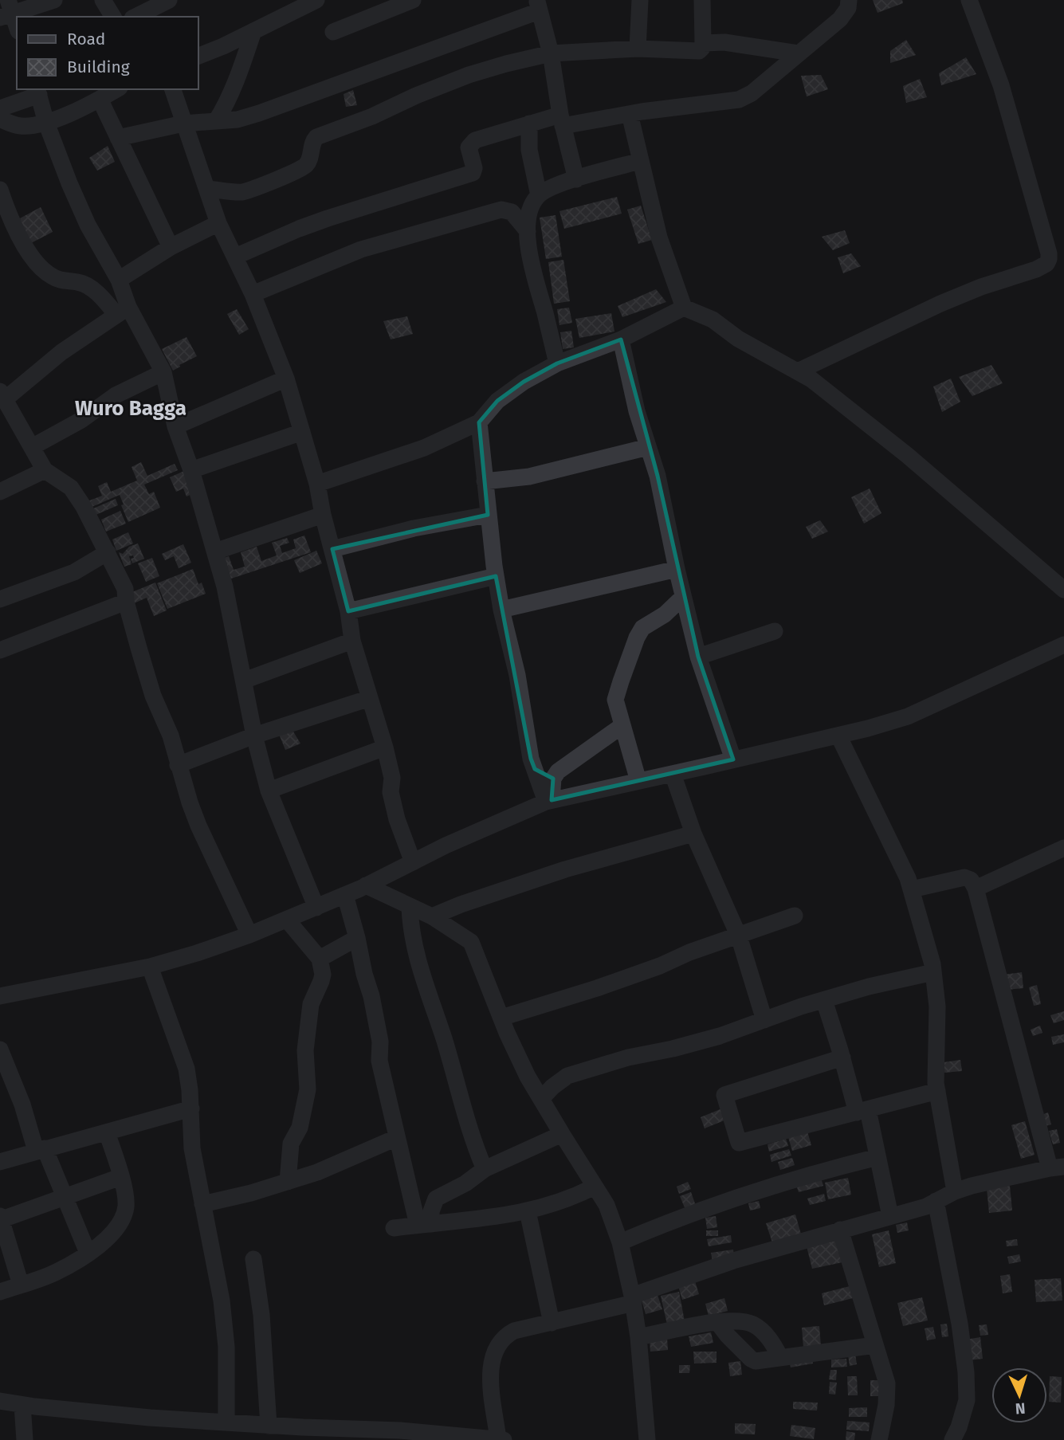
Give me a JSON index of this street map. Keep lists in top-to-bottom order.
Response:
{
  "districts": ["Wuro Bagga"],
  "legend": ["Road", "Building"],
  "north": "bottom"
}
